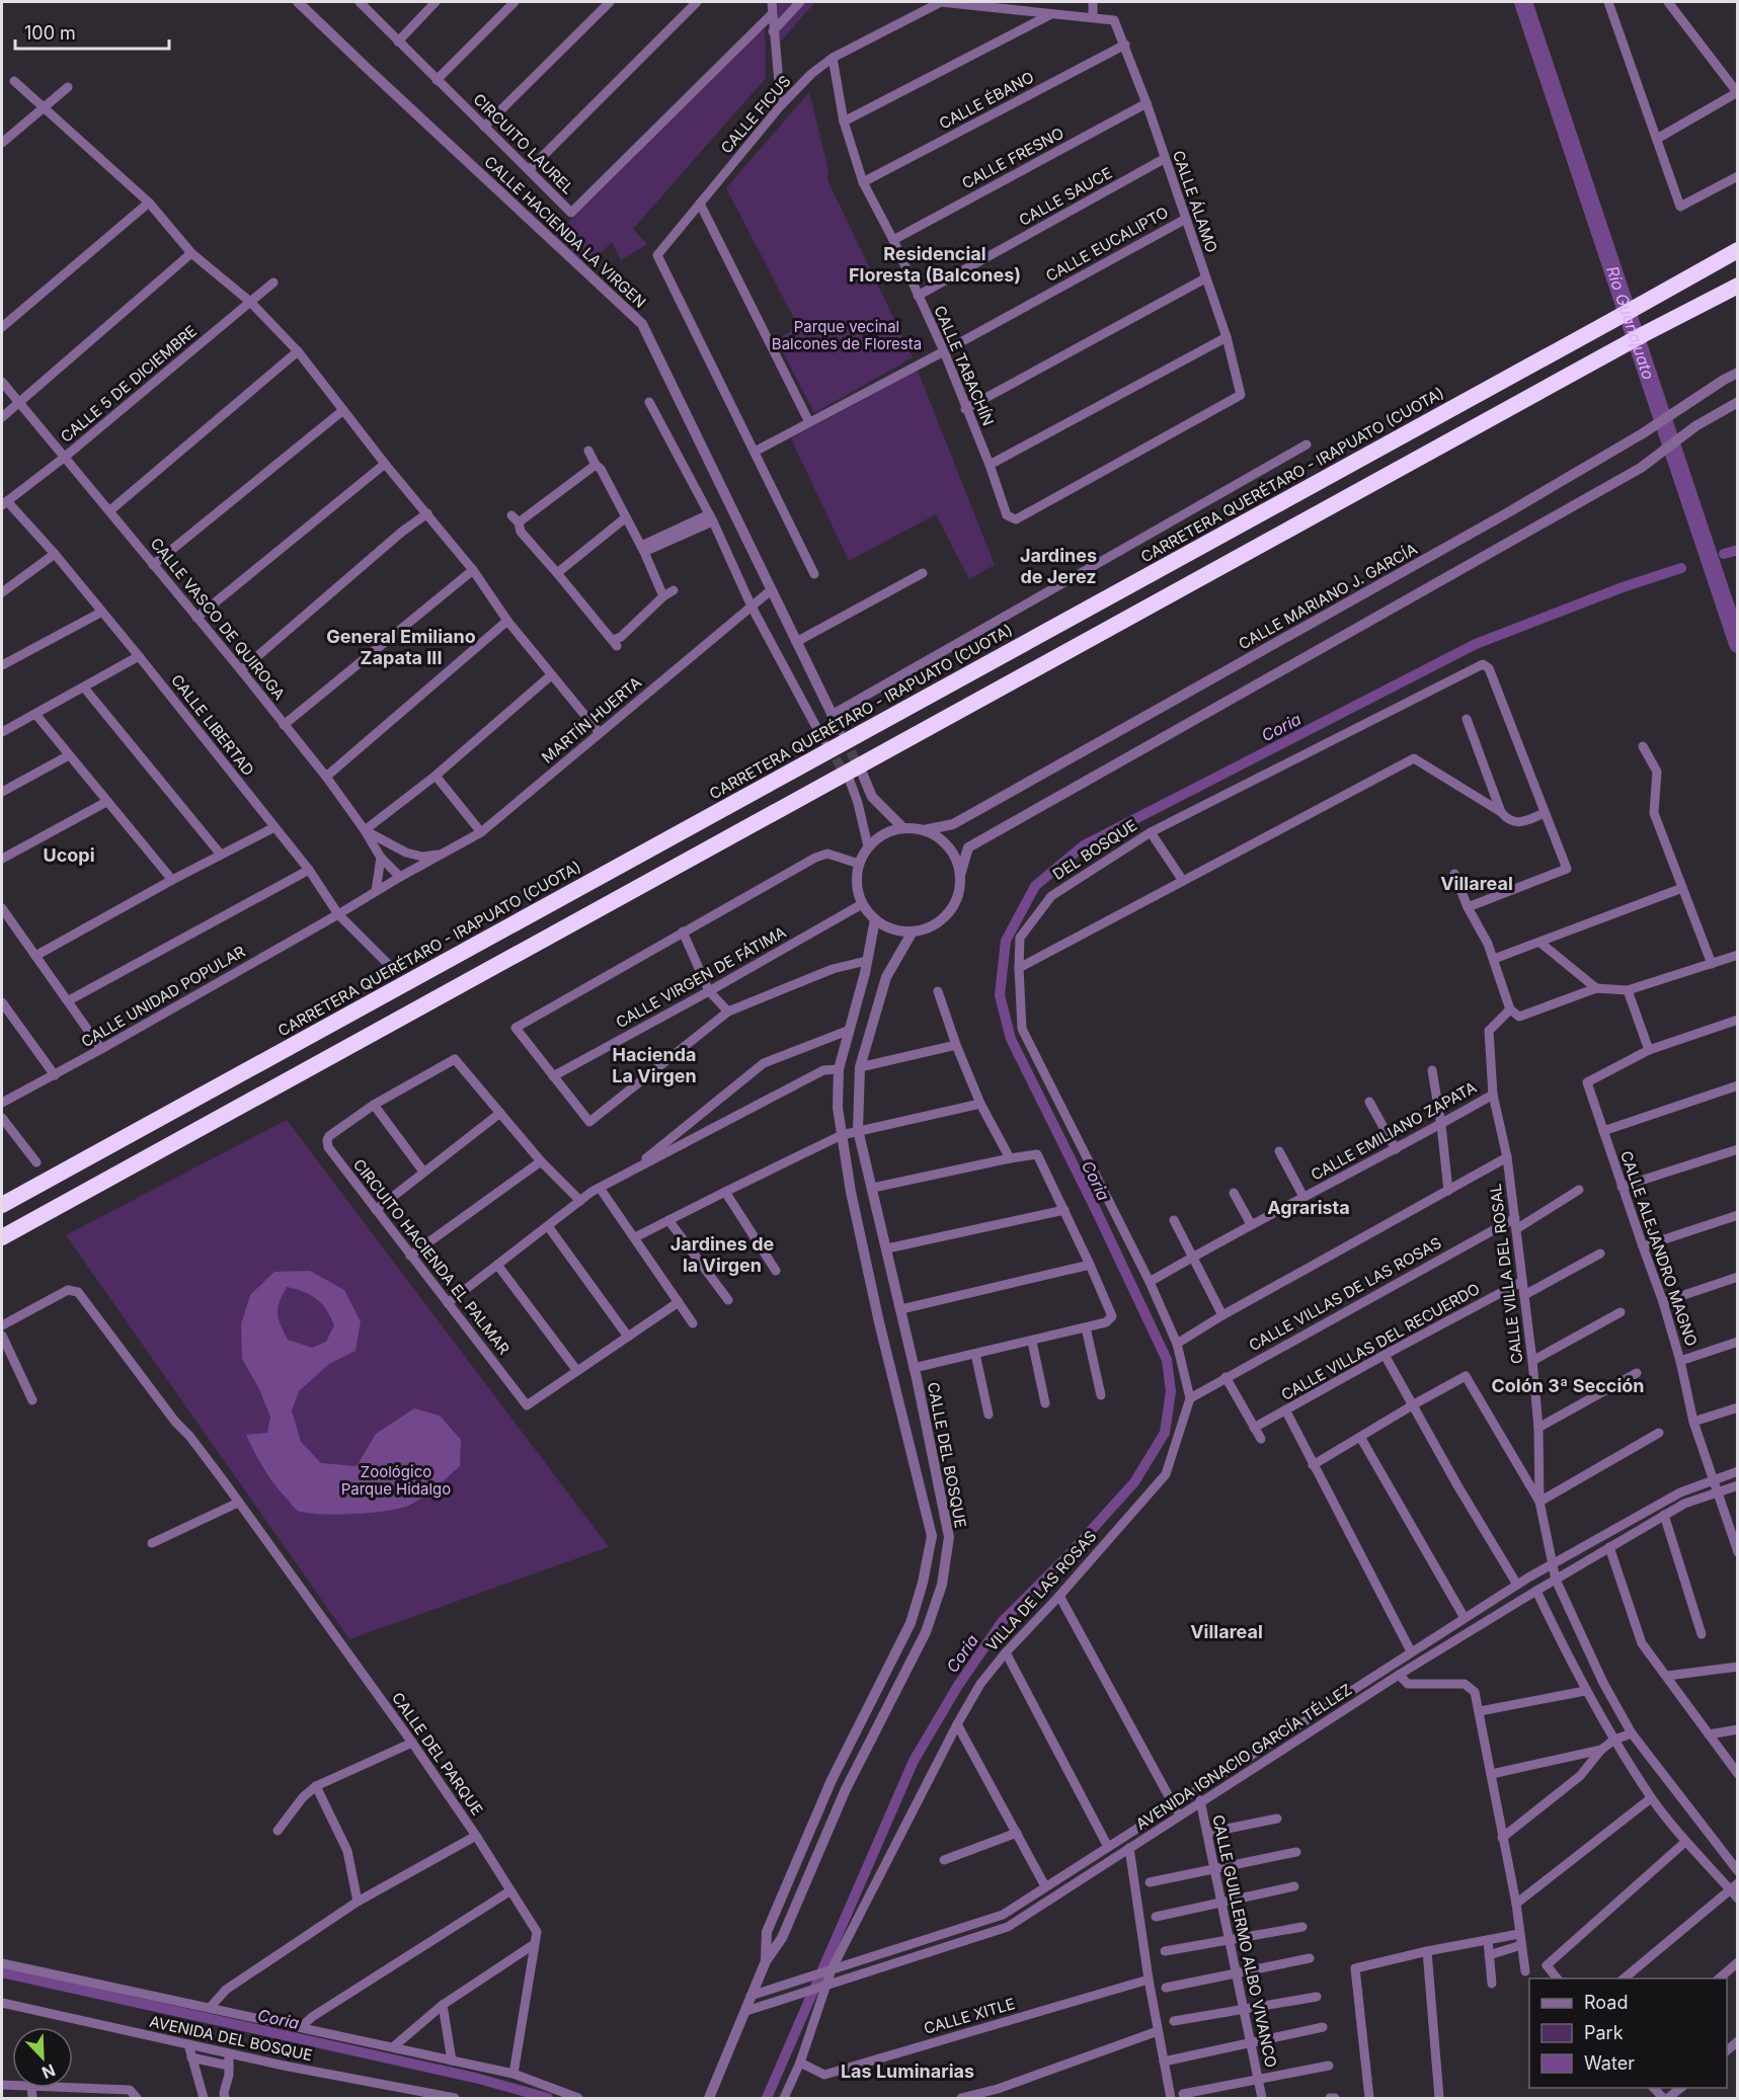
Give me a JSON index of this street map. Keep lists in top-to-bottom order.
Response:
{
  "streets": {
    "highway": ["CARRETERA QUERÉTARO - IRAPUATO (CUOTA)"],
    "street": [
      "CALLE ÉBANO",
      "CALLE FICUS",
      "CIRCUITO LAUREL",
      "CALLE FRESNO",
      "CALLE SAUCE",
      "CALLE ÁLAMO",
      "CALLE HACIENDA LA VIRGEN",
      "CALLE EUCALIPTO",
      "CALLE TABACHÍN",
      "CALLE 5 DE DICIEMBRE",
      "CALLE MARIANO J. GARCÍA",
      "CALLE VASCO DE QUIROGA",
      "MARTÍN HUERTA",
      "CALLE LIBERTAD",
      "DEL BOSQUE",
      "CALLE VIRGEN DE FÁTIMA",
      "CALLE UNIDAD POPULAR",
      "CALLE EMILIANO ZAPATA",
      "CALLE ALEJANDRO MAGNO",
      "CIRCUITO HACIENDA EL PALMAR",
      "CALLE VILLA DEL ROSAL",
      "CALLE VILLAS DE LAS ROSAS",
      "CALLE VILLAS DEL RECUERDO",
      "CALLE DEL BOSQUE",
      "VILLA DE LAS ROSAS",
      "CALLE DEL PARQUE",
      "AVENIDA IGNACIO GARCÍA TÉLLEZ",
      "CALLE GUILLERMO ALBO VIVANCO",
      "CALLE XITLE",
      "AVENIDA DEL BOSQUE"
    ]
  },
  "crossings": [
    ["CALLE ÉBANO", "CALLE ÁLAMO"],
    ["CALLE ÉBANO", "CALLE TABACHÍN"],
    ["CALLE FICUS", "CALLE ÁLAMO"],
    ["CALLE FICUS", "CALLE EUCALIPTO"],
    ["CALLE FICUS", "CALLE TABACHÍN"],
    ["CALLE FRESNO", "CALLE ÁLAMO"],
    ["CALLE FRESNO", "CALLE TABACHÍN"],
    ["CALLE SAUCE", "CALLE ÁLAMO"],
    ["CALLE SAUCE", "CALLE TABACHÍN"],
    ["CALLE ÁLAMO", "CALLE EUCALIPTO"],
    ["CALLE ÁLAMO", "CALLE TABACHÍN"],
    ["CALLE HACIENDA LA VIRGEN", "MARTÍN HUERTA"],
    ["CALLE EUCALIPTO", "CALLE TABACHÍN"],
    ["CALLE 5 DE DICIEMBRE", "CALLE VASCO DE QUIROGA"],
    ["CALLE 5 DE DICIEMBRE", "CALLE LIBERTAD"],
    ["CALLE MARIANO J. GARCÍA", "CALLE VIRGEN DE FÁTIMA"],
    ["CALLE MARIANO J. GARCÍA", "CALLE DEL BOSQUE"],
    ["CALLE VASCO DE QUIROGA", "MARTÍN HUERTA"],
    ["MARTÍN HUERTA", "CALLE UNIDAD POPULAR"],
    ["CALLE LIBERTAD", "CALLE UNIDAD POPULAR"],
    ["DEL BOSQUE", "CALLE EMILIANO ZAPATA"],
    ["DEL BOSQUE", "CALLE VILLAS DE LAS ROSAS"],
    ["DEL BOSQUE", "VILLA DE LAS ROSAS"],
    ["CALLE VIRGEN DE FÁTIMA", "CALLE DEL BOSQUE"],
    ["CALLE EMILIANO ZAPATA", "CALLE VILLA DEL ROSAL"],
    ["CALLE ALEJANDRO MAGNO", "AVENIDA IGNACIO GARCÍA TÉLLEZ"],
    ["CALLE VILLA DEL ROSAL", "CALLE VILLAS DE LAS ROSAS"],
    ["CALLE VILLA DEL ROSAL", "CALLE VILLAS DEL RECUERDO"],
    ["CALLE VILLA DEL ROSAL", "AVENIDA IGNACIO GARCÍA TÉLLEZ"],
    ["CALLE VILLAS DE LAS ROSAS", "VILLA DE LAS ROSAS"],
    ["CALLE DEL BOSQUE", "AVENIDA IGNACIO GARCÍA TÉLLEZ"],
    ["VILLA DE LAS ROSAS", "AVENIDA IGNACIO GARCÍA TÉLLEZ"],
    ["VILLA DE LAS ROSAS", "CALLE XITLE"],
    ["AVENIDA IGNACIO GARCÍA TÉLLEZ", "CALLE GUILLERMO ALBO VIVANCO"]
  ],
  "districts": [
    "Residencial Floresta (Balcones)",
    "Jardines de Jerez",
    "General Emiliano Zapata III",
    "Ucopi",
    "Villareal",
    "Hacienda La Virgen",
    "Agrarista",
    "Jardines de la Virgen",
    "Colón 3ª Sección",
    "Villareal",
    "Las Luminarias"
  ],
  "water": ["Río Guanajuato", "Coria"],
  "parks": ["Parque vecinal Balcones de Floresta", "Zoológico Parque Hidalgo"],
  "legend": ["Road", "Park", "Water"],
  "scale_bar": "100 m",
  "north": "bottom right"
}
